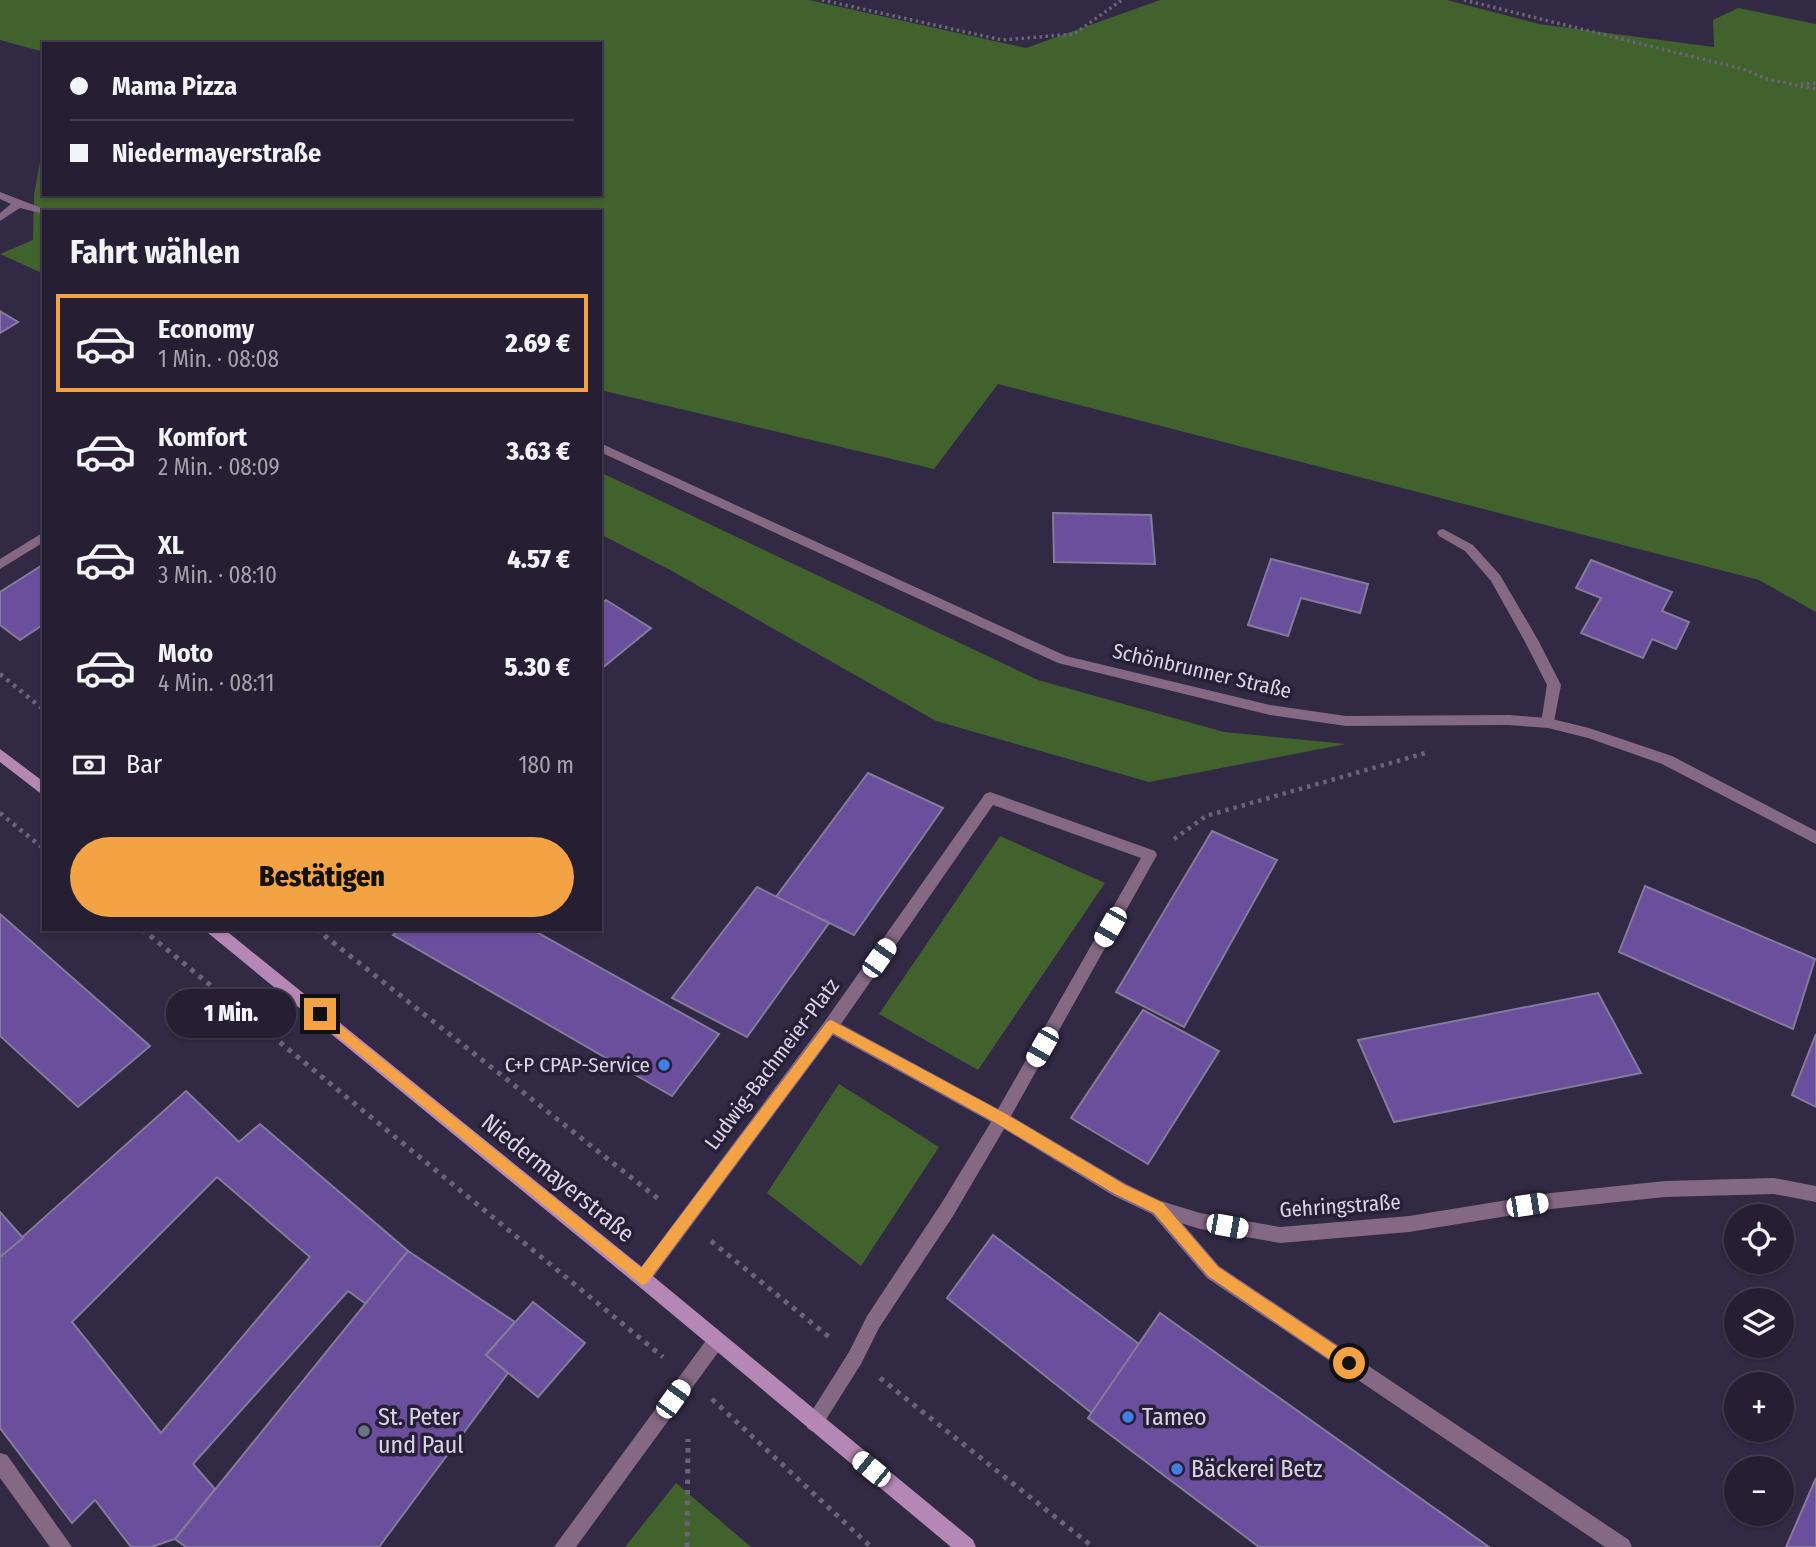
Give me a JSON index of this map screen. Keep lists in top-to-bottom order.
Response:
{
  "streets": {
    "main road": ["Niedermayerstraße"],
    "street": ["Schönbrunner Straße", "Ludwig-Bachmeier-Platz", "Gehringstraße"]
  },
  "crossings": [
    ["Ludwig-Bachmeier-Platz", "Niedermayerstraße"],
    ["Ludwig-Bachmeier-Platz", "Gehringstraße"]
  ],
  "places": [
    "C+P CPAP-Service",
    "Tameo",
    "St. Peter und Paul",
    "Bäckerei Betz"
  ],
  "page": {
    "banner": ["Mama Pizza", "Niedermayerstraße"],
    "heading": "Fahrt wählen",
    "list": [
      {
        "name": "Economy",
        "note": "1 Min. · 08:08",
        "value": "2.69 €"
      },
      {
        "name": "Komfort",
        "note": "2 Min. · 08:09",
        "value": "3.63 €"
      },
      {
        "name": "XL",
        "note": "3 Min. · 08:10",
        "value": "4.57 €"
      },
      {
        "name": "Moto",
        "note": "4 Min. · 08:11",
        "value": "5.30 €"
      }
    ],
    "pay": ["Bar", "180 m"],
    "buttons": "Bestätigen",
    "bubble": "1 Min.",
    "map_buttons": ["+", "−"]
  }
}
